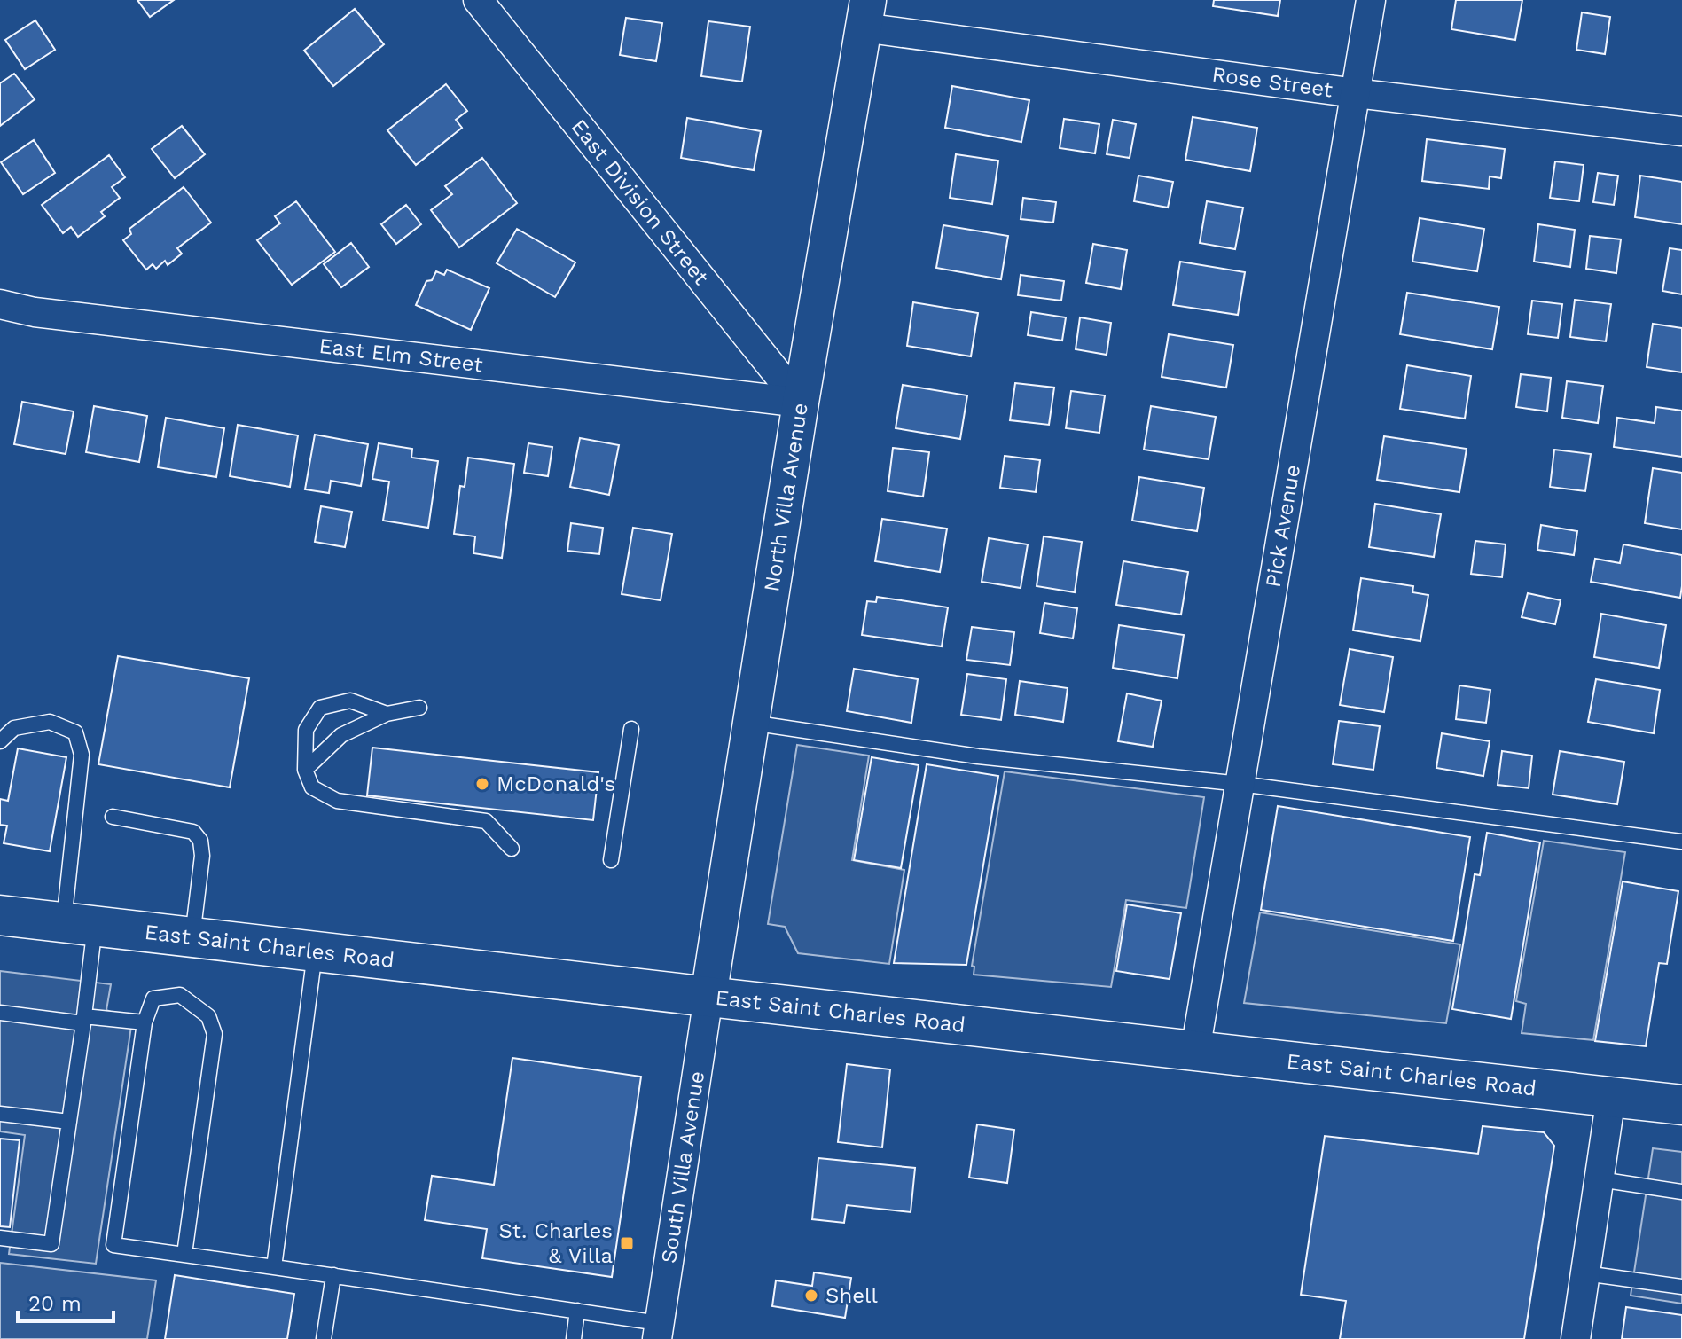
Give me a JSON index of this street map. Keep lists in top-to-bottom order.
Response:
{
  "streets": {
    "main road": ["East Saint Charles Road"],
    "street": [
      "Rose Street",
      "East Division Street",
      "East Elm Street",
      "North Villa Avenue",
      "Pick Avenue",
      "South Villa Avenue"
    ]
  },
  "crossings": [
    ["Rose Street", "North Villa Avenue"],
    ["Rose Street", "Pick Avenue"],
    ["East Division Street", "East Elm Street"],
    ["East Division Street", "North Villa Avenue"],
    ["East Elm Street", "North Villa Avenue"],
    ["North Villa Avenue", "East Saint Charles Road"],
    ["North Villa Avenue", "South Villa Avenue"],
    ["Pick Avenue", "East Saint Charles Road"],
    ["East Saint Charles Road", "South Villa Avenue"]
  ],
  "places": {
    "other": ["McDonald's", "Shell"],
    "transit": ["St. Charles & Villa"]
  },
  "scale_bar": "20 m"
}
